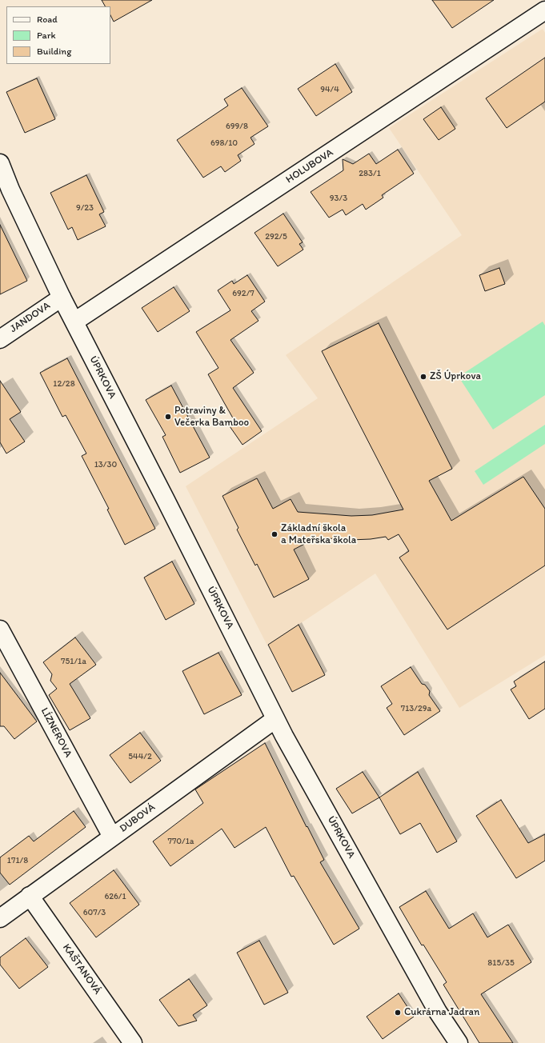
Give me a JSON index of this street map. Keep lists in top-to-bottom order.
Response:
{
  "streets": {
    "street": [
      "HOLUBOVA",
      "JANDOVA",
      "ÚPRKOVA",
      "LÍZNEROVA",
      "DUBOVÁ",
      "KAŠTANOVÁ"
    ]
  },
  "crossings": [
    ["HOLUBOVA", "ÚPRKOVA"],
    ["JANDOVA", "ÚPRKOVA"],
    ["ÚPRKOVA", "DUBOVÁ"],
    ["LÍZNEROVA", "DUBOVÁ"],
    ["DUBOVÁ", "KAŠTANOVÁ"]
  ],
  "places": [
    "ZŠ Úprkova",
    "Potraviny & Večerka Bamboo",
    "Základní škola a Mateřska škola",
    "Cukrárna Jadran"
  ],
  "house_numbers": [
    "94/4",
    "699/8",
    "698/10",
    "283/1",
    "93/3",
    "9/23",
    "292/5",
    "692/7",
    "12/28",
    "13/30",
    "751/1a",
    "713/29a",
    "544/2",
    "770/1a",
    "171/8",
    "626/1",
    "607/3",
    "815/35"
  ],
  "legend": ["Road", "Park", "Building"]
}
